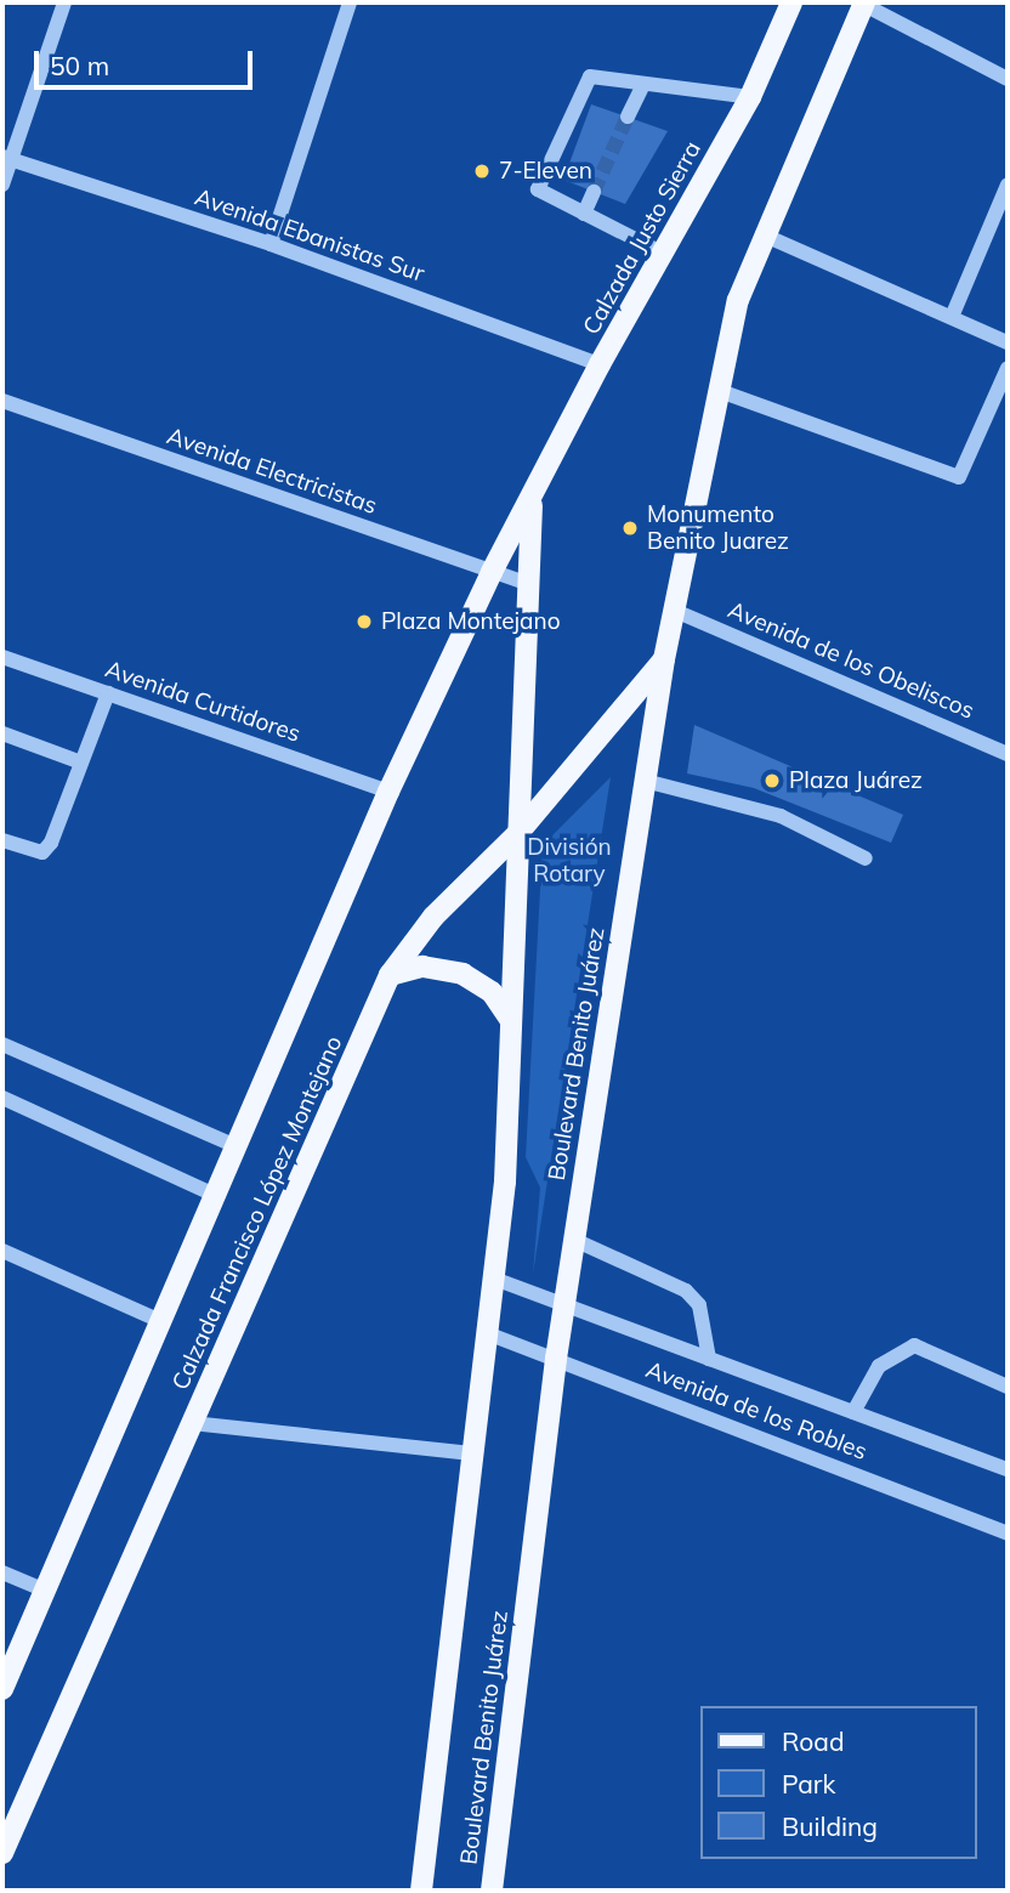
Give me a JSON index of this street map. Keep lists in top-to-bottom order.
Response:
{
  "streets": {
    "main road": ["Calzada Justo Sierra", "Boulevard Benito Juárez", "Calzada Francisco López Montejano"],
    "street": [
      "Avenida Ebanistas Sur",
      "Avenida Electricistas",
      "Avenida de los Obeliscos",
      "Avenida Curtidores",
      "Avenida de los Robles"
    ]
  },
  "crossings": [
    ["Avenida Ebanistas Sur", "Calzada Justo Sierra"],
    ["Calzada Justo Sierra", "Boulevard Benito Juárez"],
    ["Calzada Justo Sierra", "Calzada Francisco López Montejano"],
    ["Avenida Electricistas", "Boulevard Benito Juárez"],
    ["Avenida Electricistas", "Calzada Francisco López Montejano"],
    ["Avenida de los Obeliscos", "Boulevard Benito Juárez"],
    ["Avenida Curtidores", "Calzada Francisco López Montejano"],
    ["Boulevard Benito Juárez", "Calzada Francisco López Montejano"],
    ["Boulevard Benito Juárez", "Avenida de los Robles"]
  ],
  "parks": ["División Rotary"],
  "places": [
    "7-Eleven",
    "Monumento Benito Juarez",
    "Plaza Montejano",
    "Plaza Juárez"
  ],
  "legend": ["Road", "Park", "Building"],
  "scale_bar": "50 m"
}
